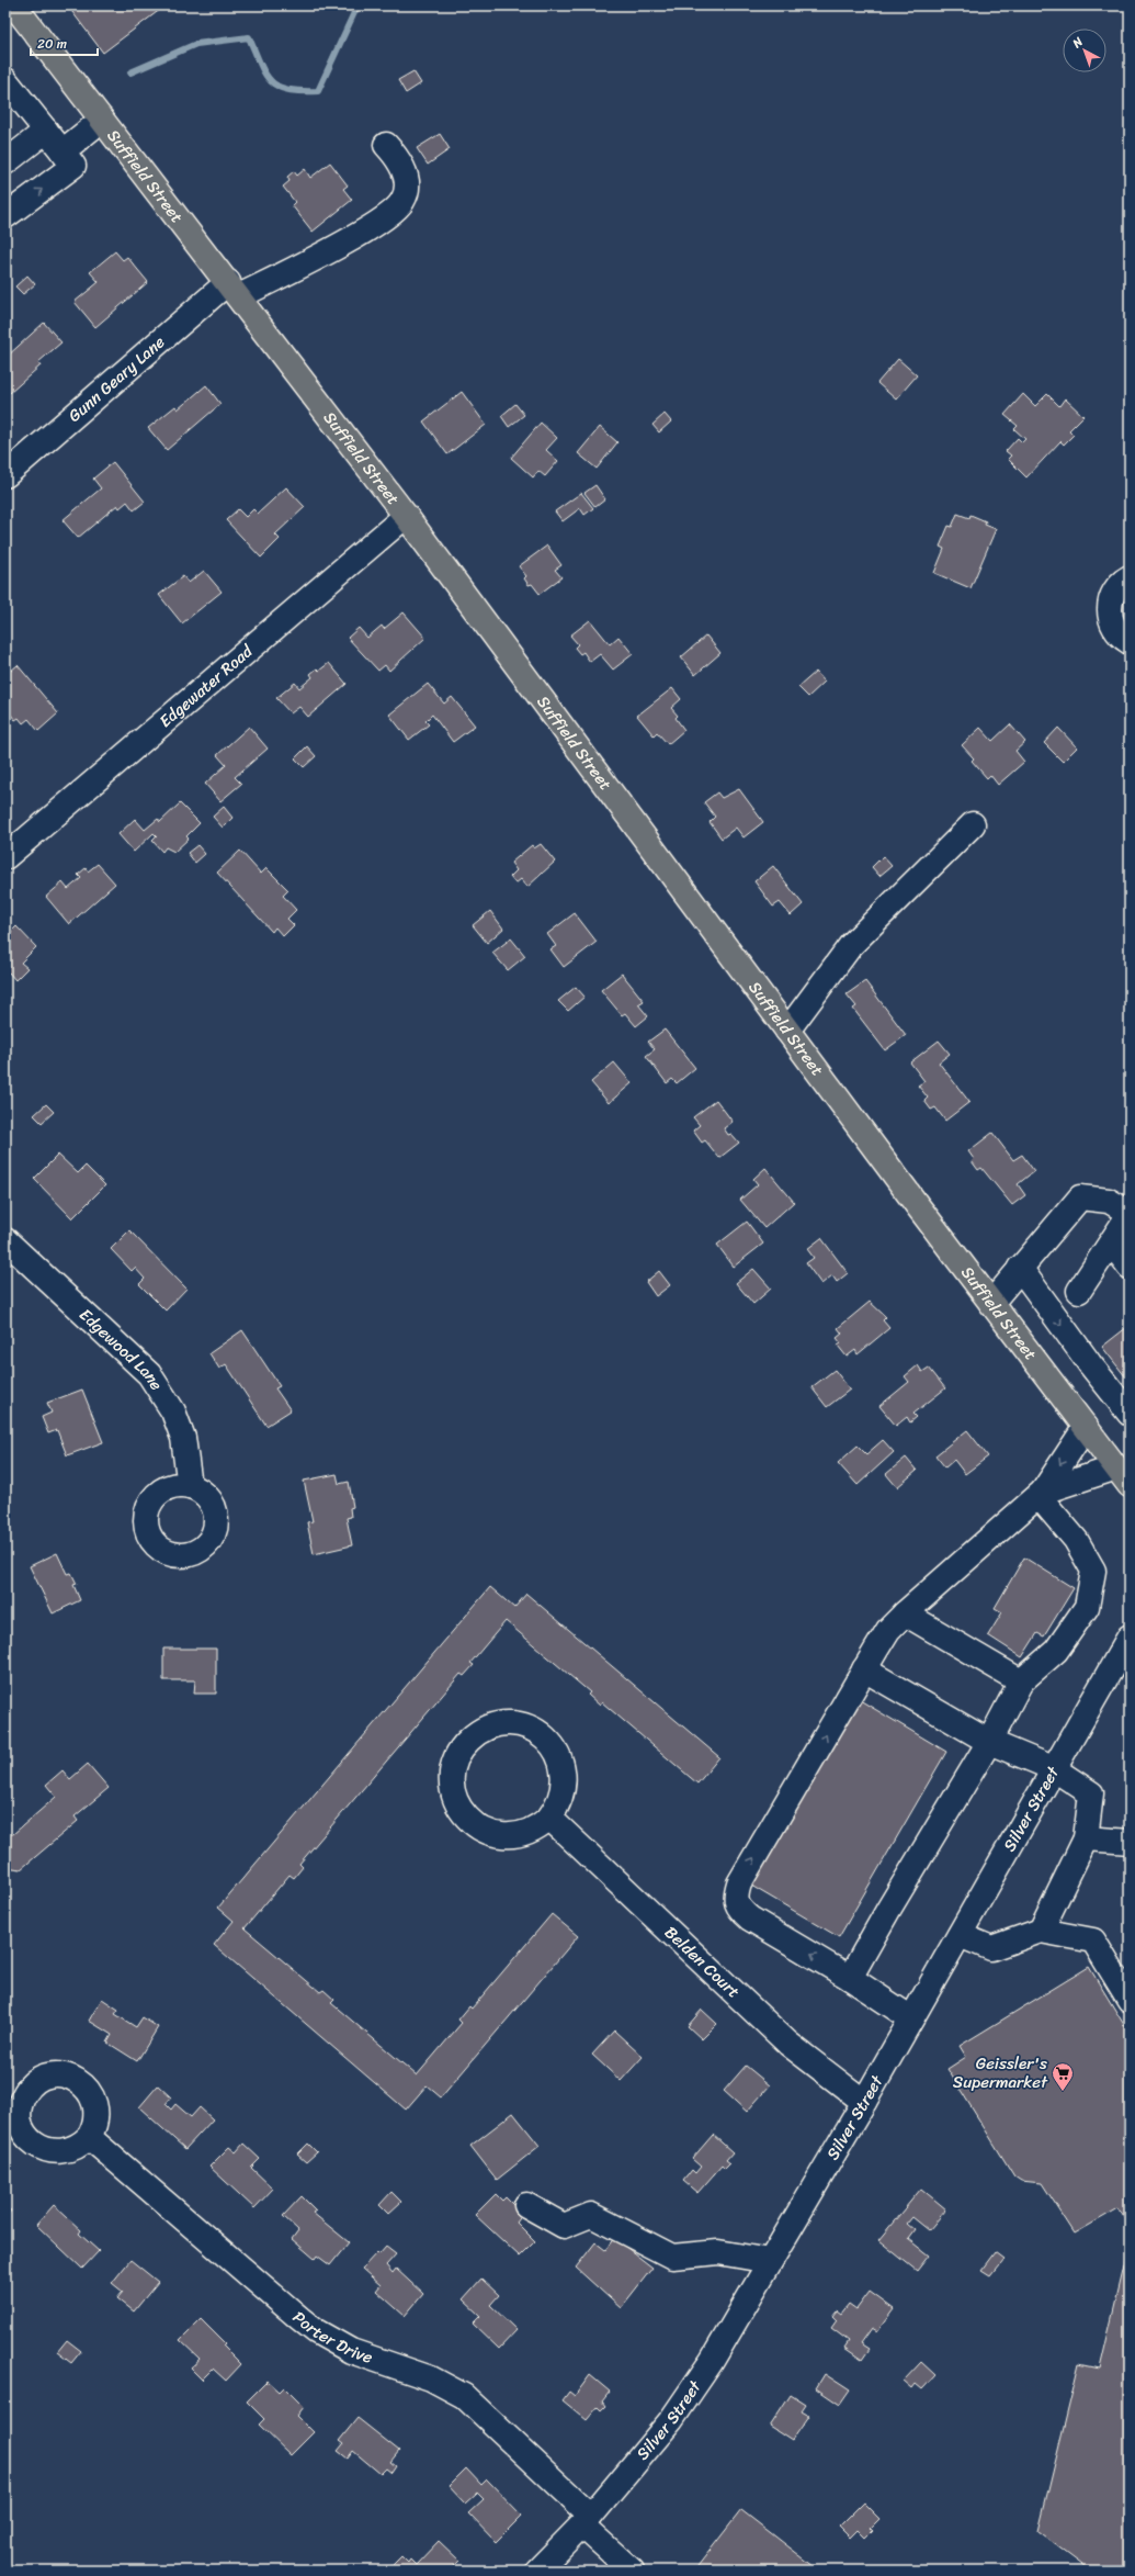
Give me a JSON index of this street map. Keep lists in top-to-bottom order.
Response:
{
  "streets": {
    "main road": ["Suffield Street"],
    "street": [
      "Gunn Geary Lane",
      "Edgewater Road",
      "Edgewood Lane",
      "Silver Street",
      "Belden Court",
      "Porter Drive"
    ]
  },
  "crossings": [
    ["Suffield Street", "Gunn Geary Lane"],
    ["Suffield Street", "Edgewater Road"],
    ["Silver Street", "Belden Court"],
    ["Silver Street", "Porter Drive"]
  ],
  "places": {
    "supermarket": ["Geissler's Supermarket"]
  },
  "scale_bar": "20 m",
  "north": "top left"
}
